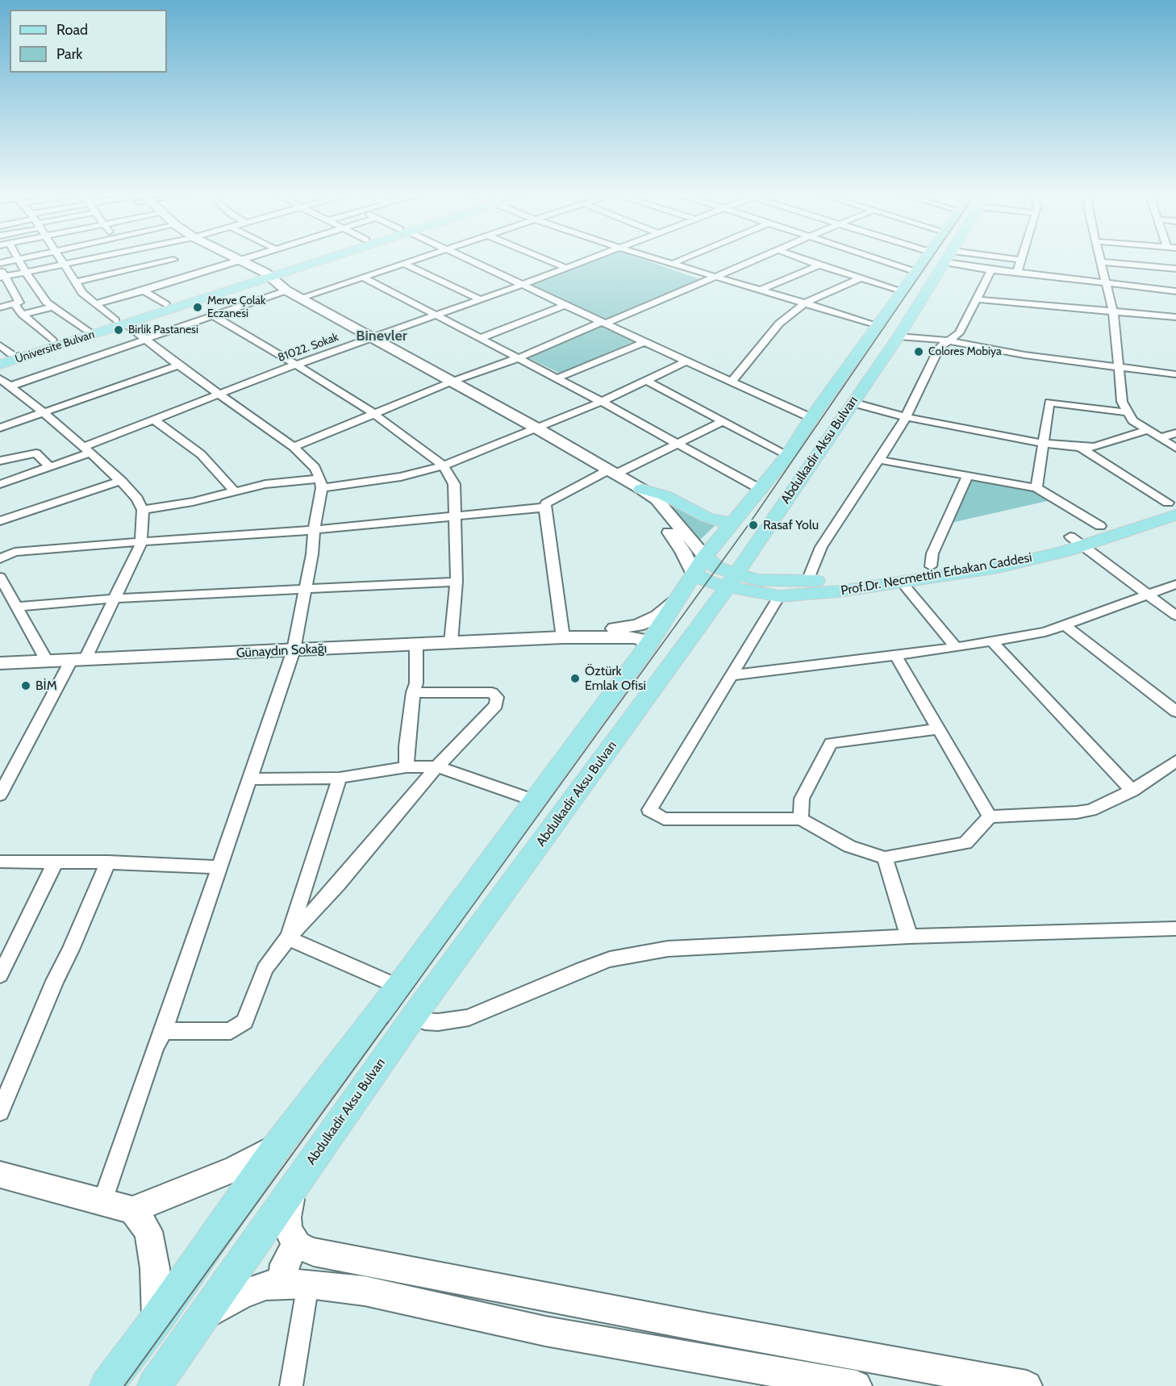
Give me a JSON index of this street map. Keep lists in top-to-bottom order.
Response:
{
  "streets": {
    "main road": ["Üniversite Bulvarı", "Abdulkadir Aksu Bulvarı", "Prof.Dr. Necmettin Erbakan Caddesi"],
    "street": ["81022. Sokak", "Günaydın Sokağı"]
  },
  "crossings": [
    ["Abdulkadir Aksu Bulvarı", "Prof.Dr. Necmettin Erbakan Caddesi"],
    ["Prof.Dr. Necmettin Erbakan Caddesi", "Günaydın Sokağı"]
  ],
  "districts": ["Binevler"],
  "places": [
    "Merve Çolak Eczanesi",
    "Birlik Pastanesi",
    "Colores Mobiya",
    "Rasaf Yolu",
    "Öztürk Emlak Ofisi",
    "BİM"
  ],
  "legend": ["Road", "Park"]
}
